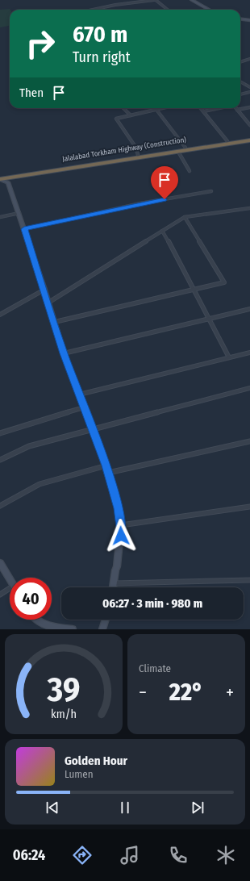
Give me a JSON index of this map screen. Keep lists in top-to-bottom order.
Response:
{
  "streets": {
    "highway": ["Jalalabad Torkham Highway (Construction)"]
  },
  "page": {
    "turn": ["670 m", "Turn right"],
    "then": "Then",
    "limit": "40",
    "trip": "06:27 · 3 min · 980 m",
    "tile": "Climate",
    "heat": ["−", "22°", "+"],
    "song": ["Golden Hour", "Lumen"],
    "tabs": "06:24",
    "gauge": ["39", "km/h"]
  }
}
